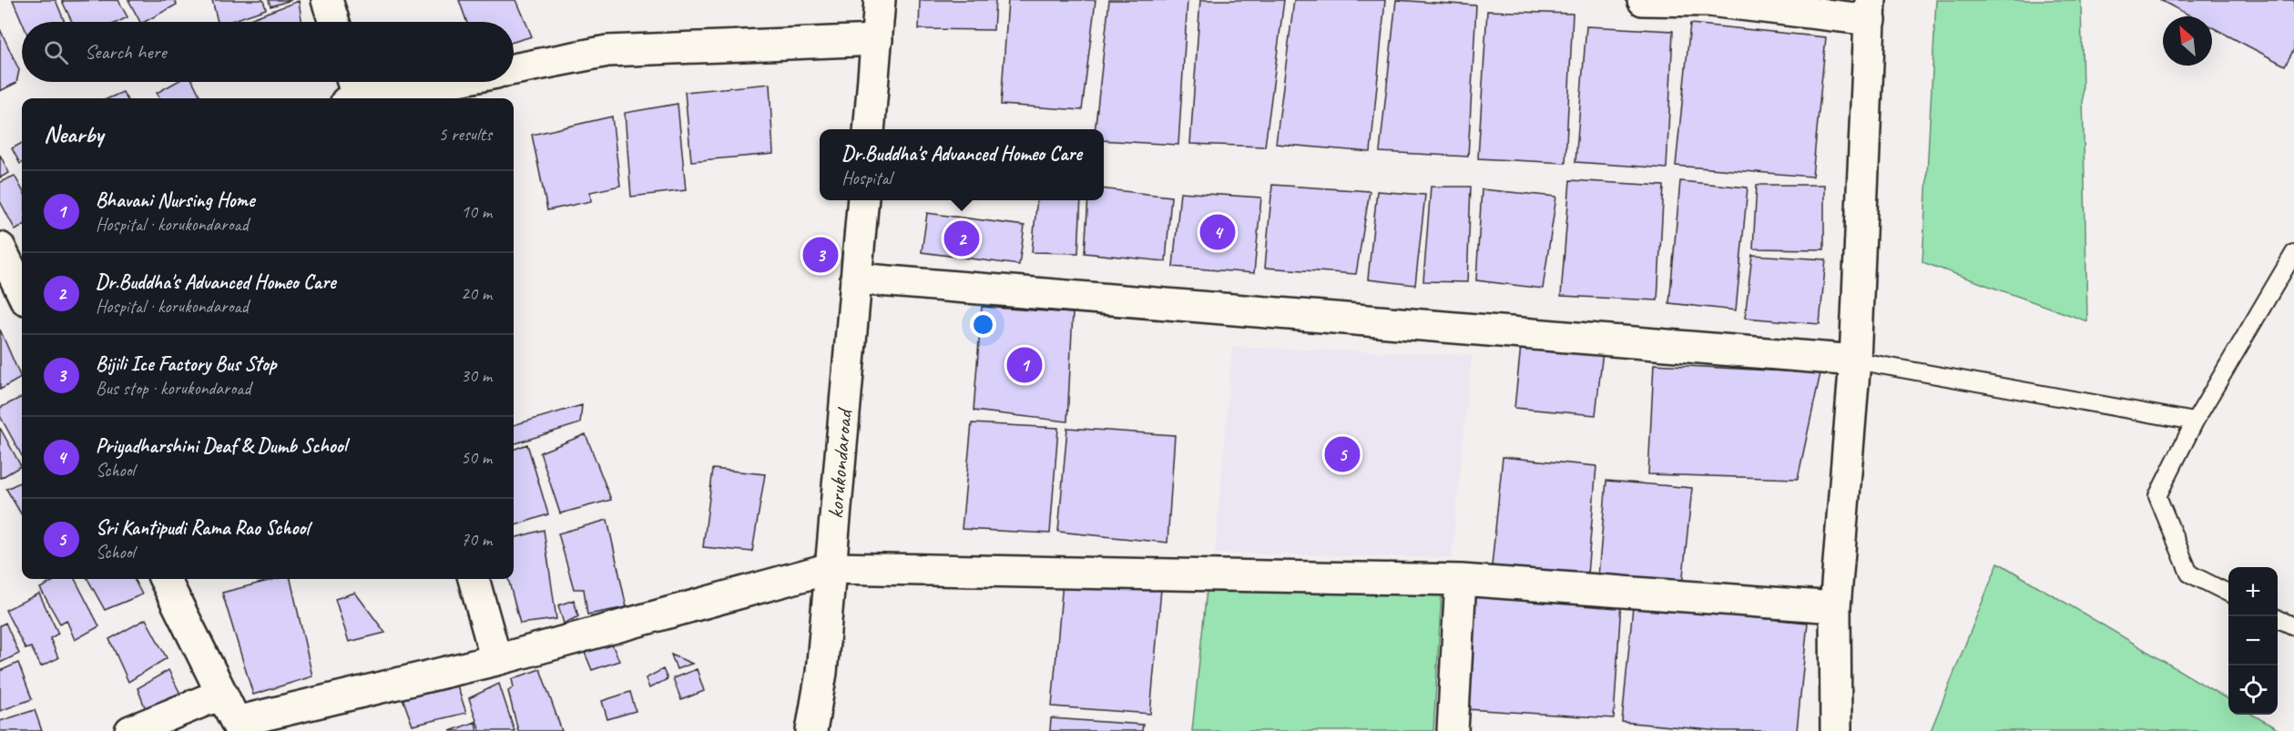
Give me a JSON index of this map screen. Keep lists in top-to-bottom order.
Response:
{
  "streets": {
    "street": ["korukondaroad"]
  },
  "north": "top left",
  "page": {
    "search": "Search here",
    "heading": ["Nearby", "5 results"],
    "popup": ["Dr.Buddha's Advanced Homeo Care", "Hospital"],
    "list": [
      {
        "mark": "1",
        "name": "Bhavani Nursing Home",
        "note": "Hospital · korukondaroad",
        "value": "10 m"
      },
      {
        "mark": "2",
        "name": "Dr.Buddha's Advanced Homeo Care",
        "note": "Hospital · korukondaroad",
        "value": "20 m"
      },
      {
        "mark": "3",
        "name": "Bijili Ice Factory Bus Stop",
        "note": "Bus stop · korukondaroad",
        "value": "30 m"
      },
      {
        "mark": "4",
        "name": "Priyadharshini Deaf & Dumb School",
        "note": "School",
        "value": "50 m"
      },
      {
        "mark": "5",
        "name": "Sri Kantipudi Rama Rao School",
        "note": "School",
        "value": "70 m"
      }
    ],
    "pins": [
      "4",
      "2",
      "3",
      "1",
      "5"
    ],
    "map_buttons": ["+", "−"]
  }
}
